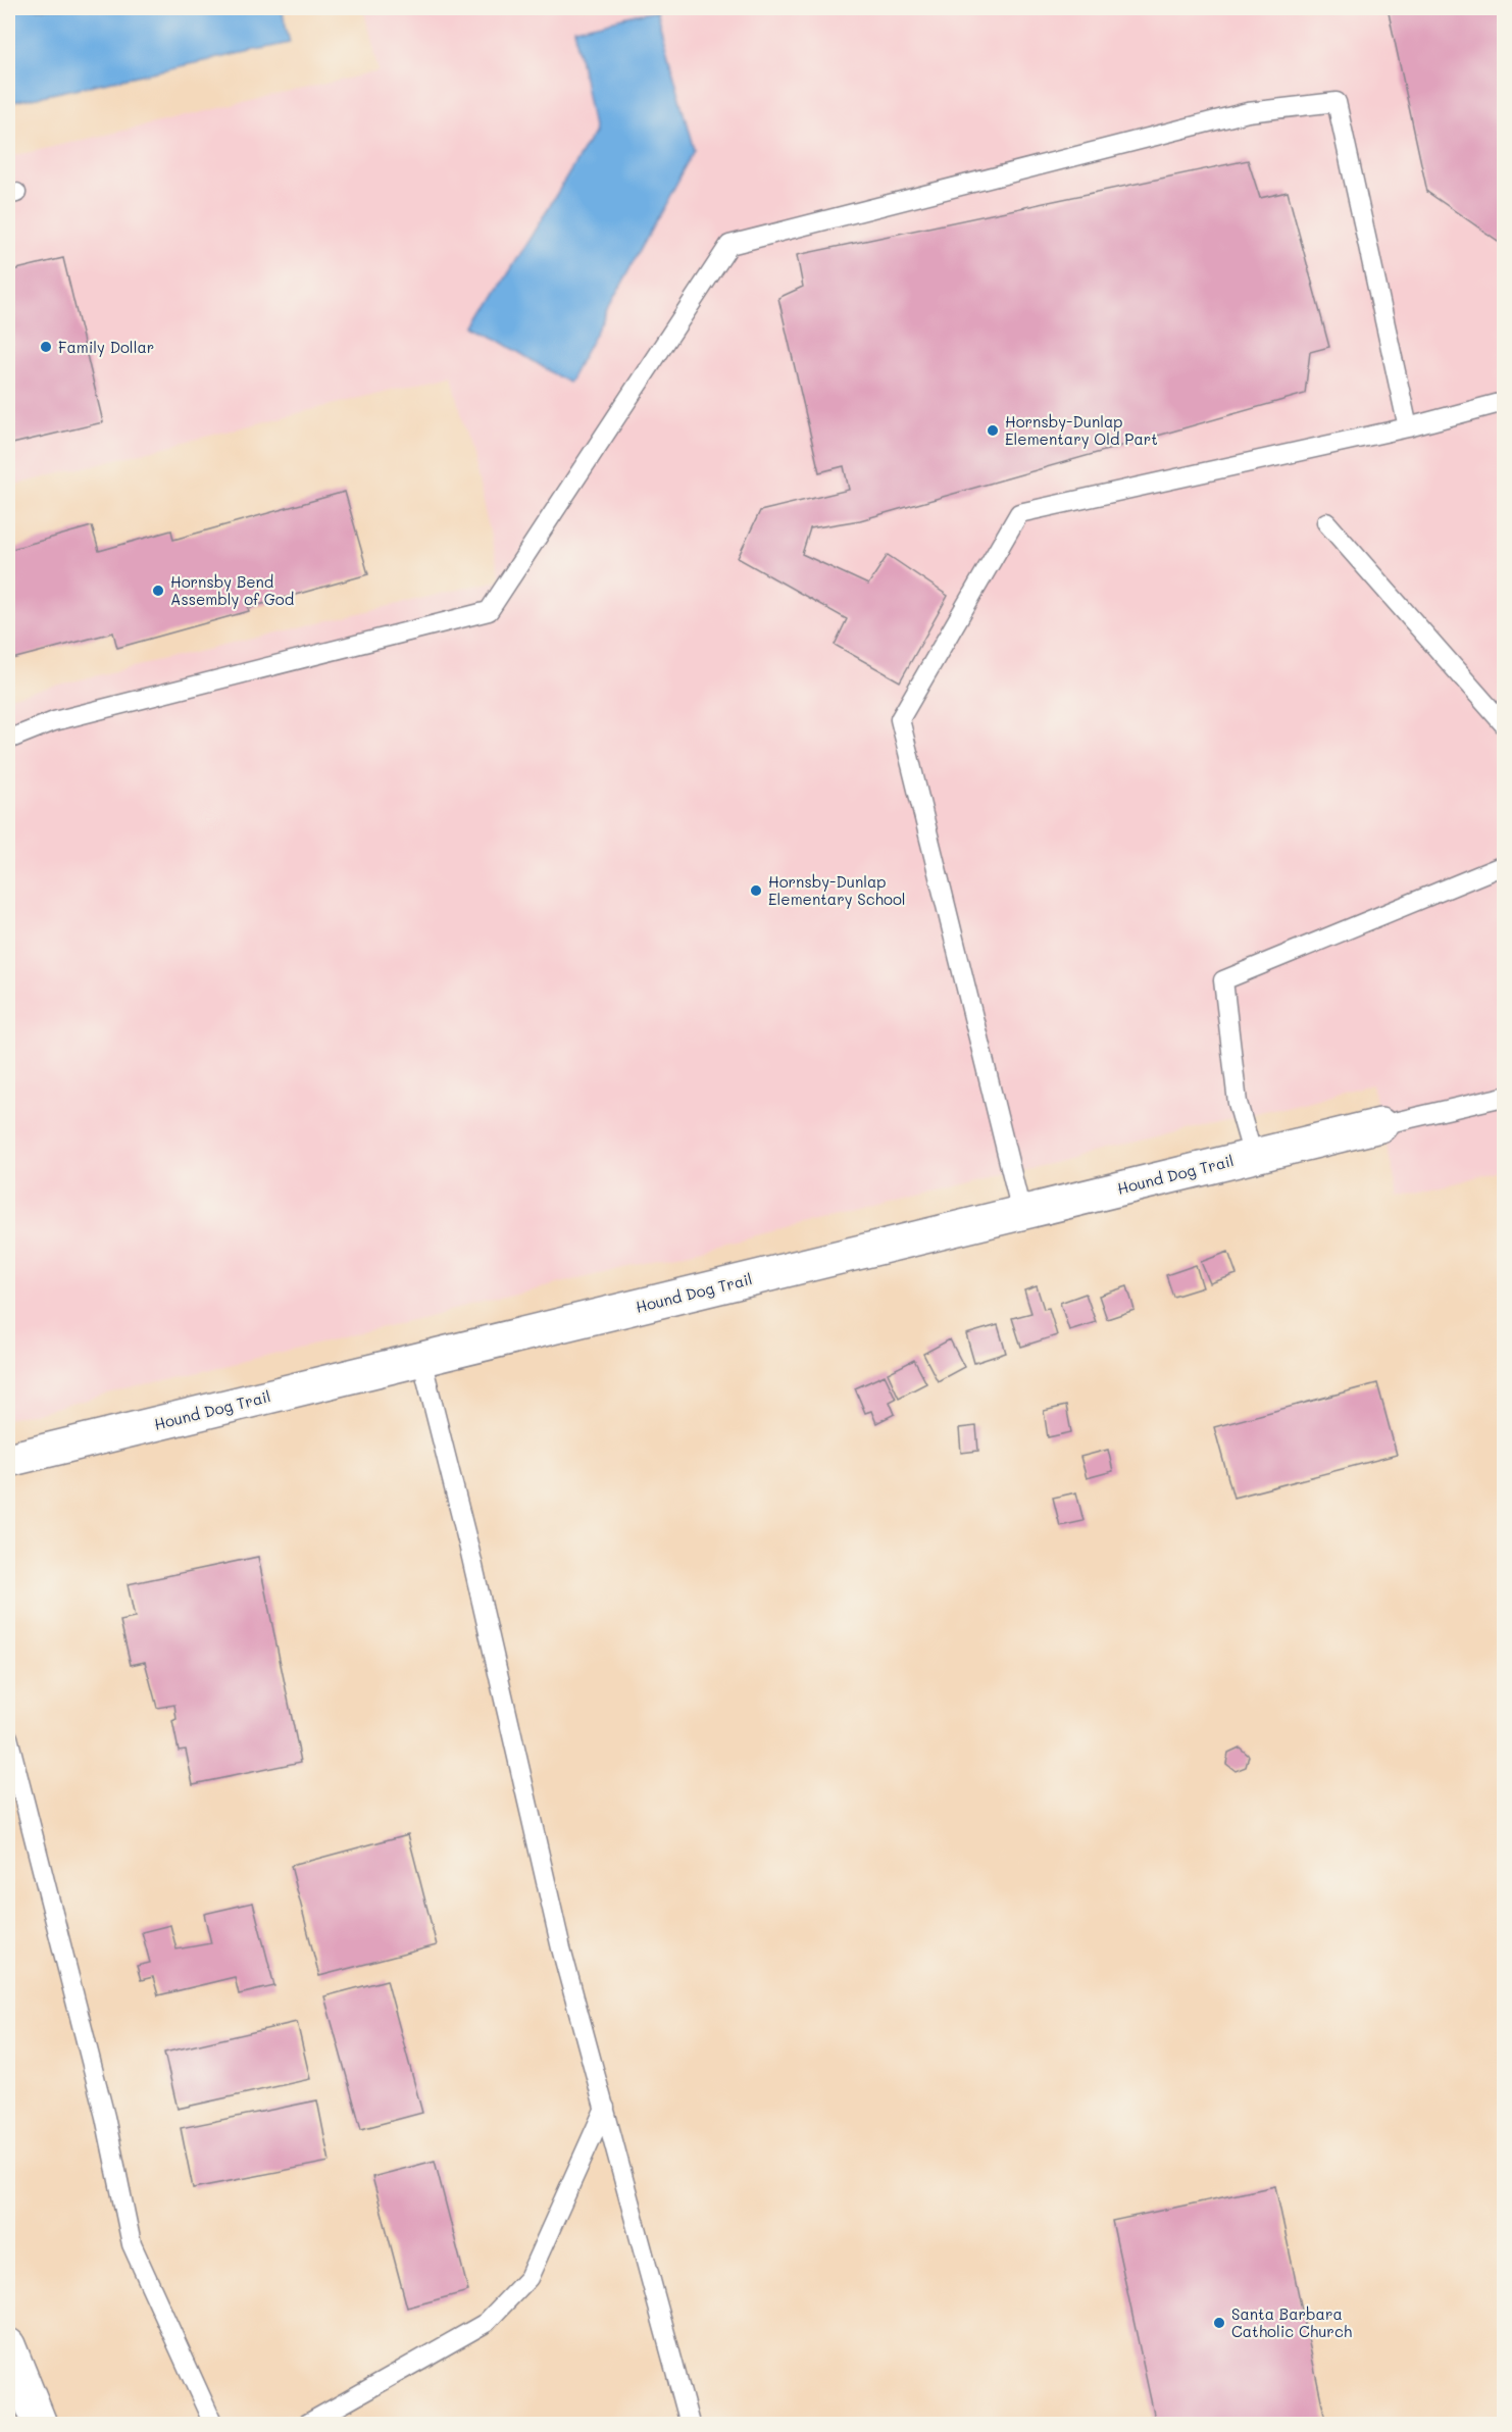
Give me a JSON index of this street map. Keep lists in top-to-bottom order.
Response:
{
  "streets": {
    "street": ["Hound Dog Trail"]
  },
  "places": [
    "Family Dollar",
    "Hornsby-Dunlap Elementary Old Part",
    "Hornsby Bend Assembly of God",
    "Hornsby-Dunlap Elementary School",
    "Santa Barbara Catholic Church"
  ]
}
